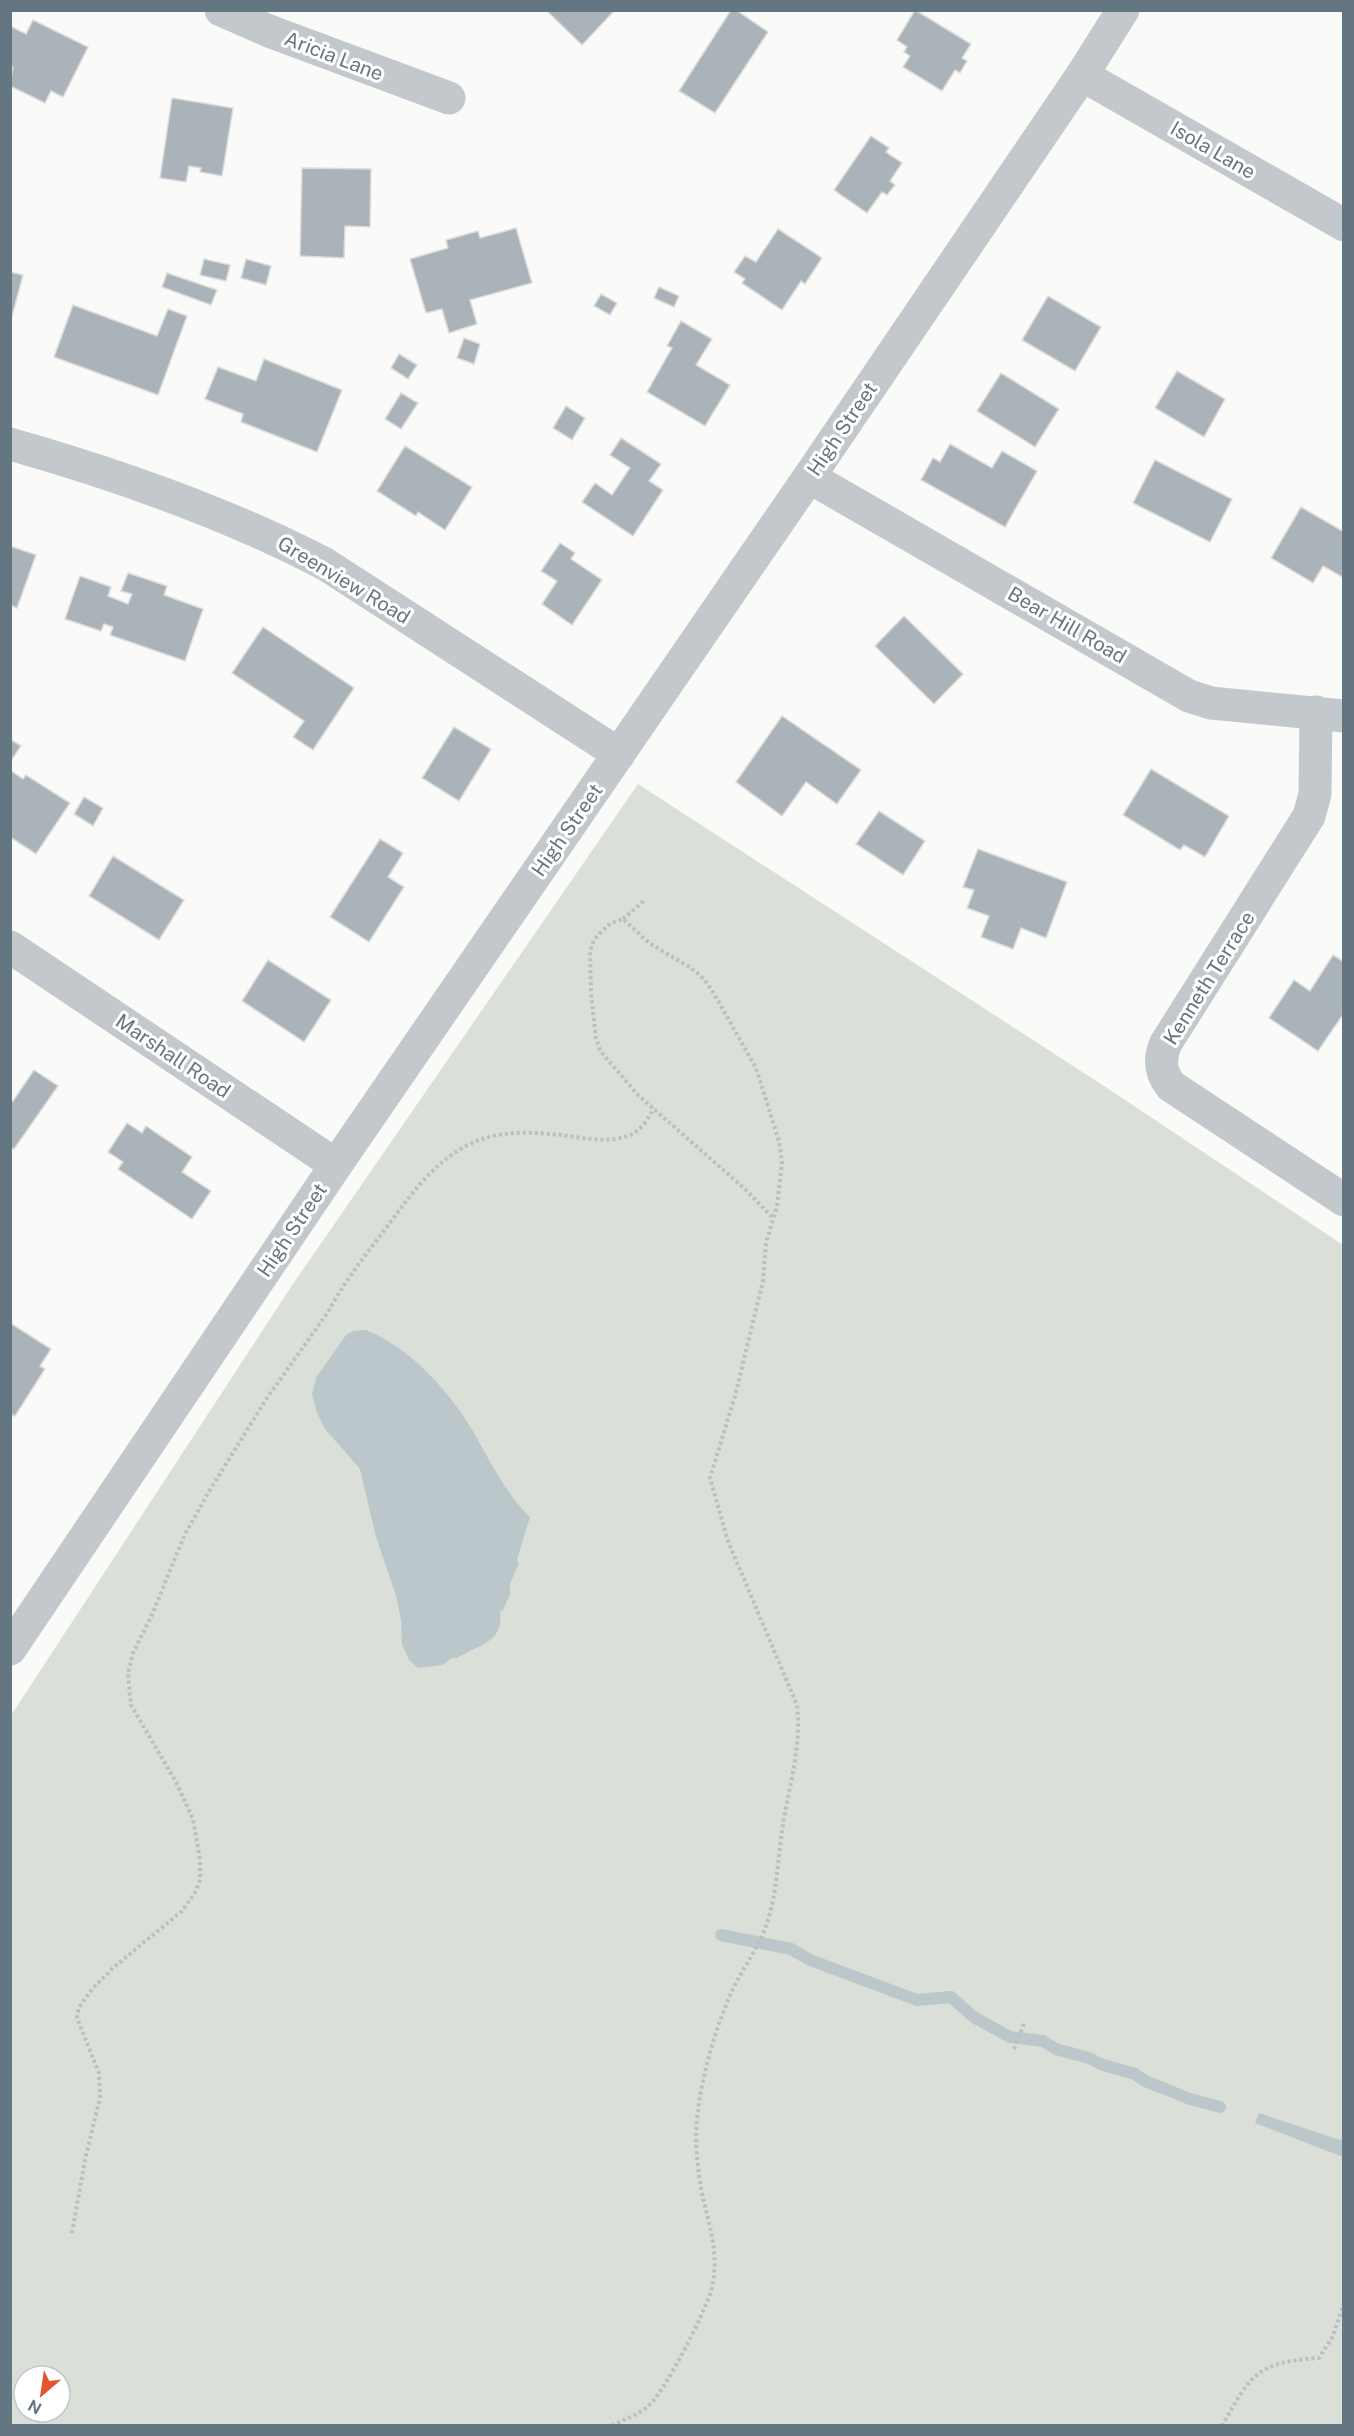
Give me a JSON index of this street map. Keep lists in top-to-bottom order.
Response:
{
  "streets": {
    "street": [
      "Aricia Lane",
      "Isola Lane",
      "High Street",
      "Greenview Road",
      "Bear Hill Road",
      "Kenneth Terrace",
      "Marshall Road"
    ]
  },
  "crossings": [
    ["Isola Lane", "High Street"],
    ["High Street", "Greenview Road"],
    ["High Street", "Bear Hill Road"],
    ["High Street", "Marshall Road"],
    ["Bear Hill Road", "Kenneth Terrace"]
  ],
  "north": "bottom left"
}
